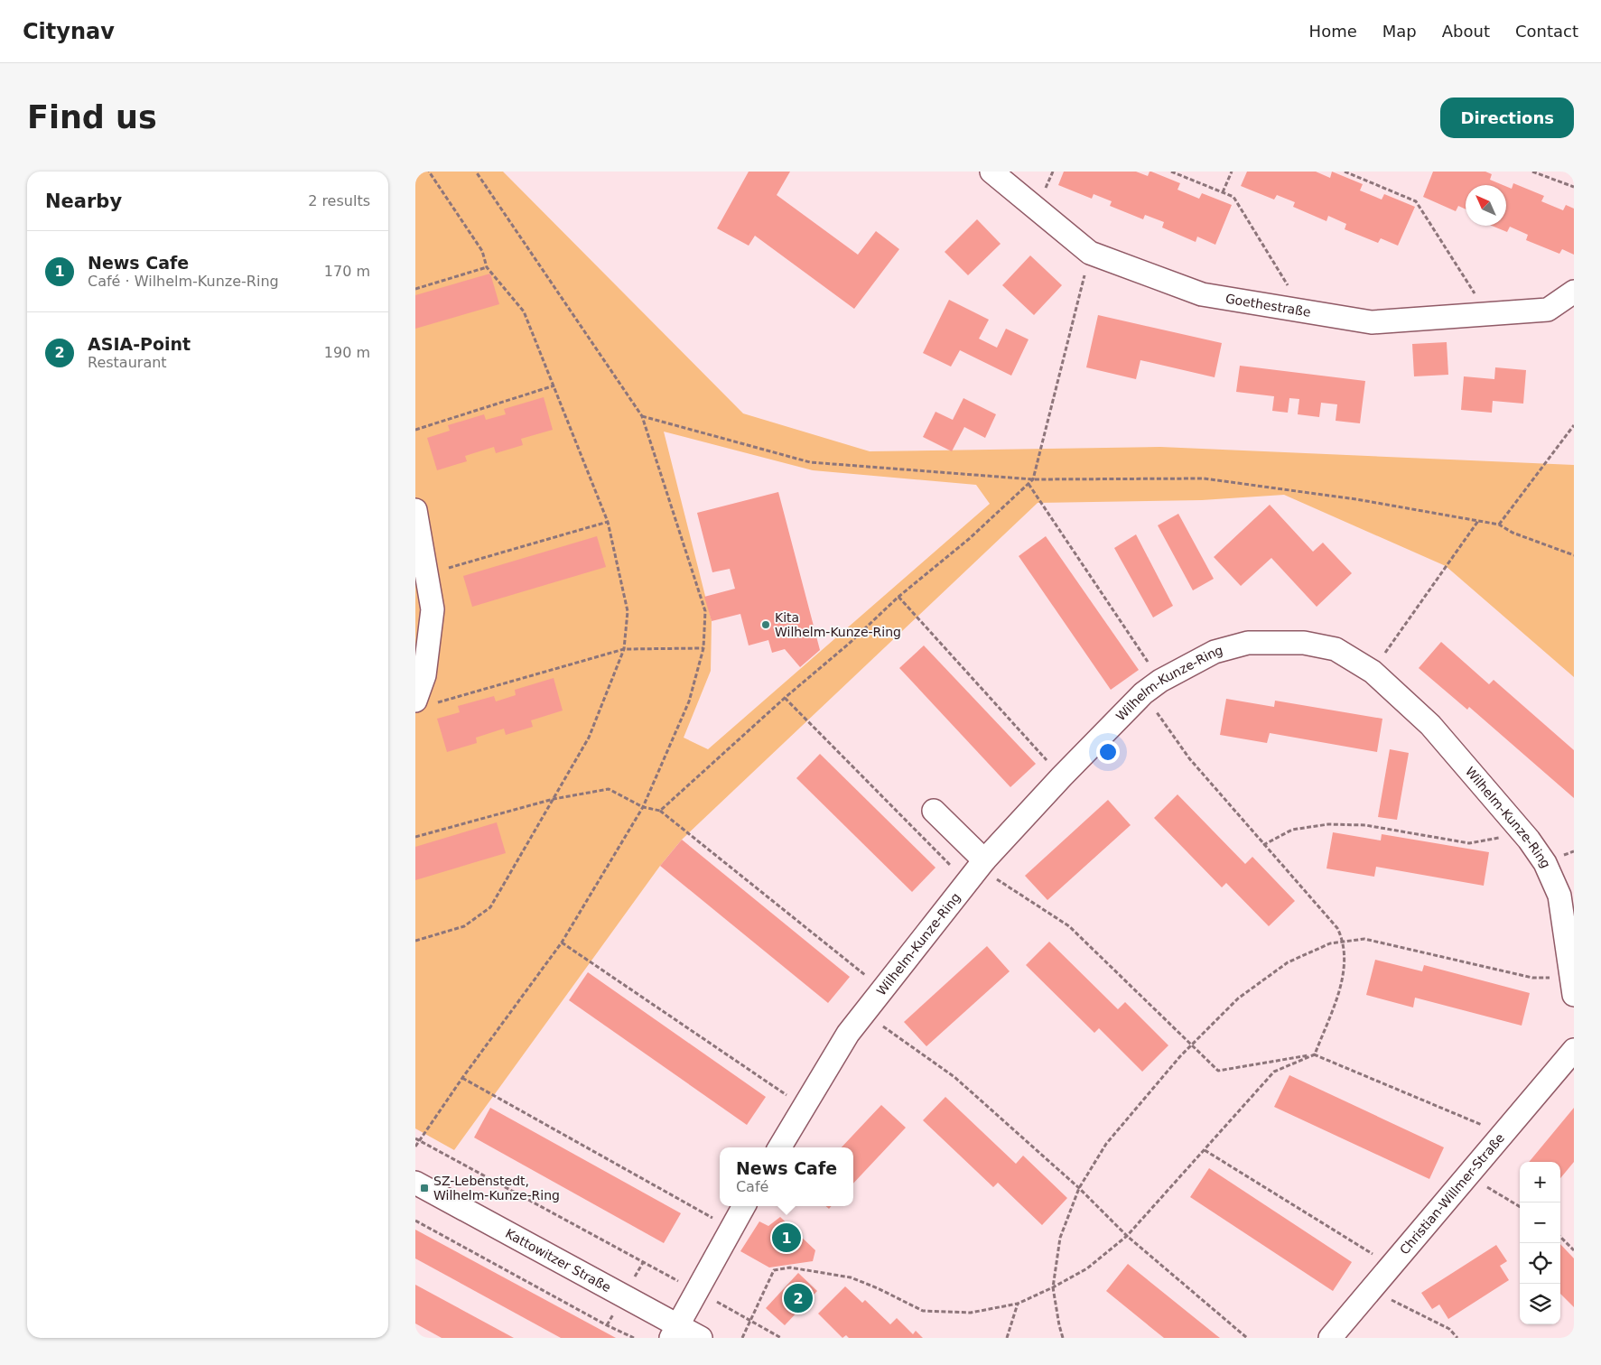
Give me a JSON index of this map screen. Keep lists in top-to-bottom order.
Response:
{
  "streets": {
    "street": [
      "Goethestraße",
      "Wilhelm-Kunze-Ring",
      "Christian-Willmer-Straße",
      "Kattowitzer Straße"
    ]
  },
  "places": {
    "other": ["Kita Wilhelm-Kunze-Ring"],
    "transit": ["SZ-Lebenstedt, Wilhelm-Kunze-Ring"]
  },
  "north": "top left",
  "page": {
    "header": "Citynav",
    "nav": [
      "Home",
      "Map",
      "About",
      "Contact"
    ],
    "buttons": "Directions",
    "title": "Find us",
    "heading": ["Nearby", "2 results"],
    "list": [
      {
        "mark": "1",
        "name": "News Cafe",
        "note": "Café · Wilhelm-Kunze-Ring",
        "value": "170 m"
      },
      {
        "mark": "2",
        "name": "ASIA-Point",
        "note": "Restaurant",
        "value": "190 m"
      }
    ],
    "popup": ["News Cafe", "Café"],
    "map_buttons": ["+", "−"],
    "pins": ["1", "2"]
  }
}
